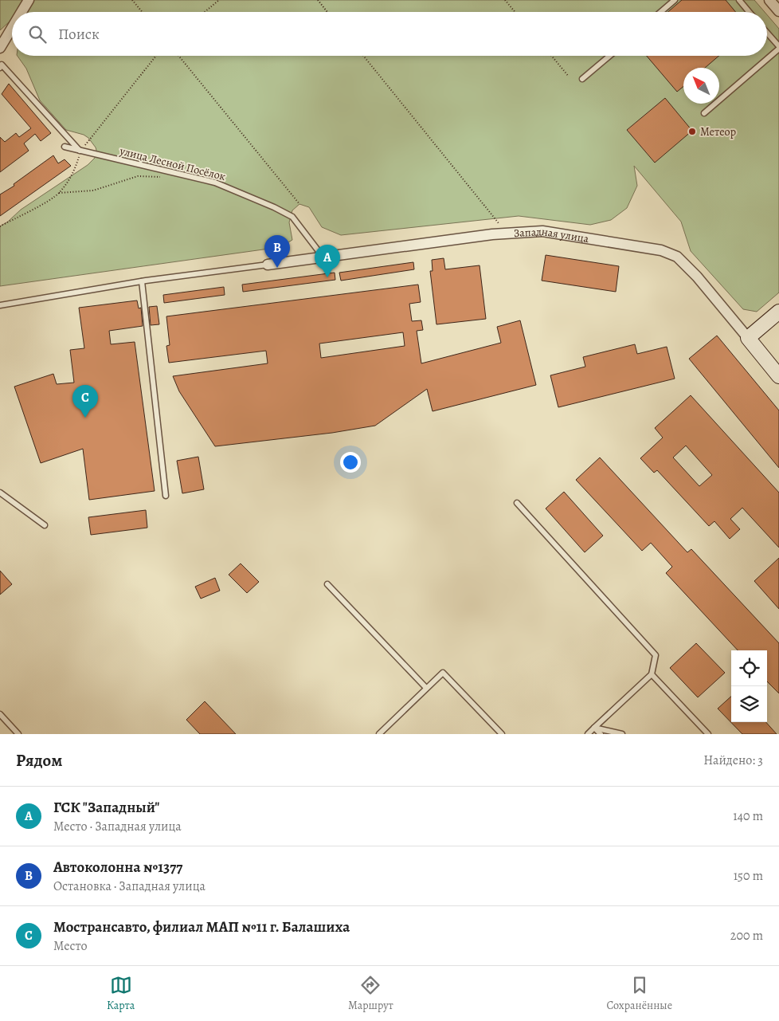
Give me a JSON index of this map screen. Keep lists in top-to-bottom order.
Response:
{
  "streets": {
    "street": ["Западная улица"],
    "lane": ["улица Лесной Посёлок"]
  },
  "crossings": [
    ["улица Лесной Посёлок", "Западная улица"]
  ],
  "places": ["Метеор"],
  "north": "top left",
  "page": {
    "search": "Поиск",
    "pins": ["B", "A", "C"],
    "heading": ["Рядом", "Найдено: 3"],
    "list": [
      {
        "mark": "A",
        "name": "ГСК \"Западный\"",
        "note": "Место · Западная улица",
        "value": "140 m"
      },
      {
        "mark": "B",
        "name": "Автоколонна №1377",
        "note": "Остановка · Западная улица",
        "value": "150 m"
      },
      {
        "mark": "C",
        "name": "Мострансавто, филиал МАП №11 г. Балашиха",
        "note": "Место",
        "value": "200 m"
      }
    ],
    "nav": ["Карта", "Маршрут", "Сохранённые"]
  }
}
